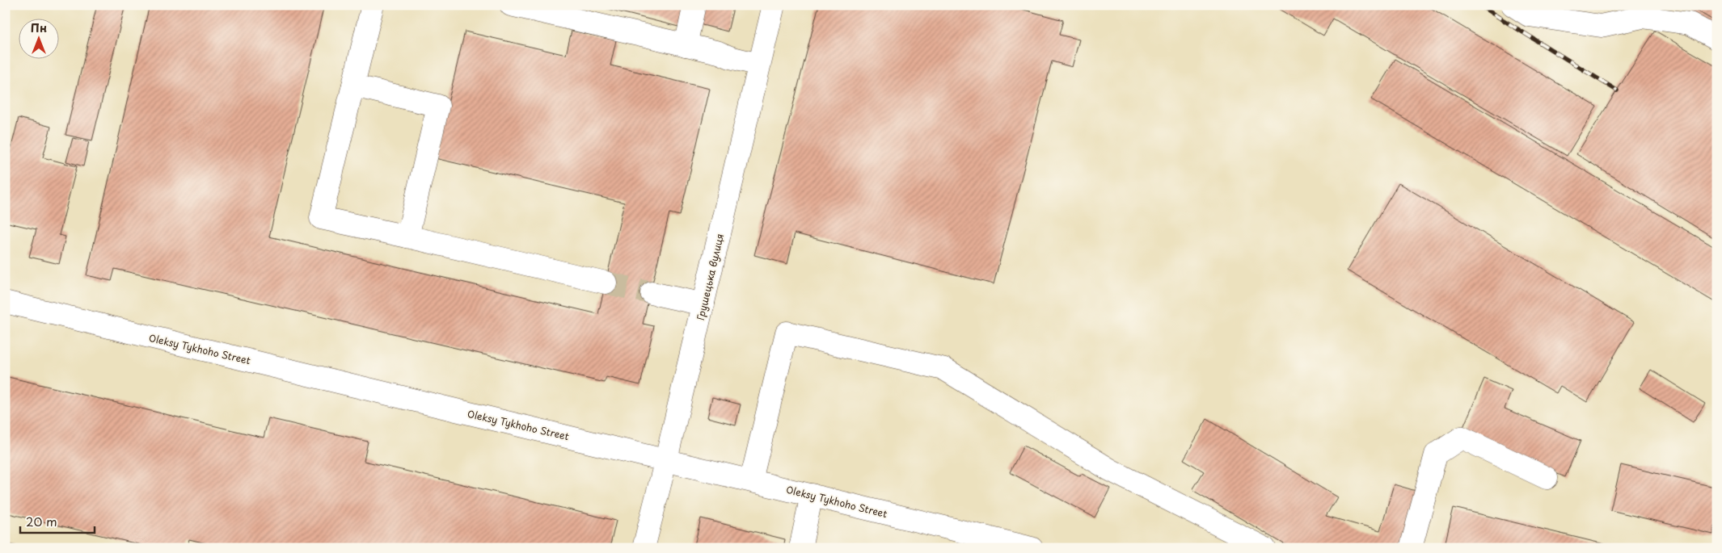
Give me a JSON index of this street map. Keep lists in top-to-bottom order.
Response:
{
  "streets": {
    "street": ["Грушецька вулиця", "Oleksy Tykhoho Street"]
  },
  "crossings": [
    ["Грушецька вулиця", "Oleksy Tykhoho Street"]
  ],
  "scale_bar": "20 m",
  "north": "top"
}
